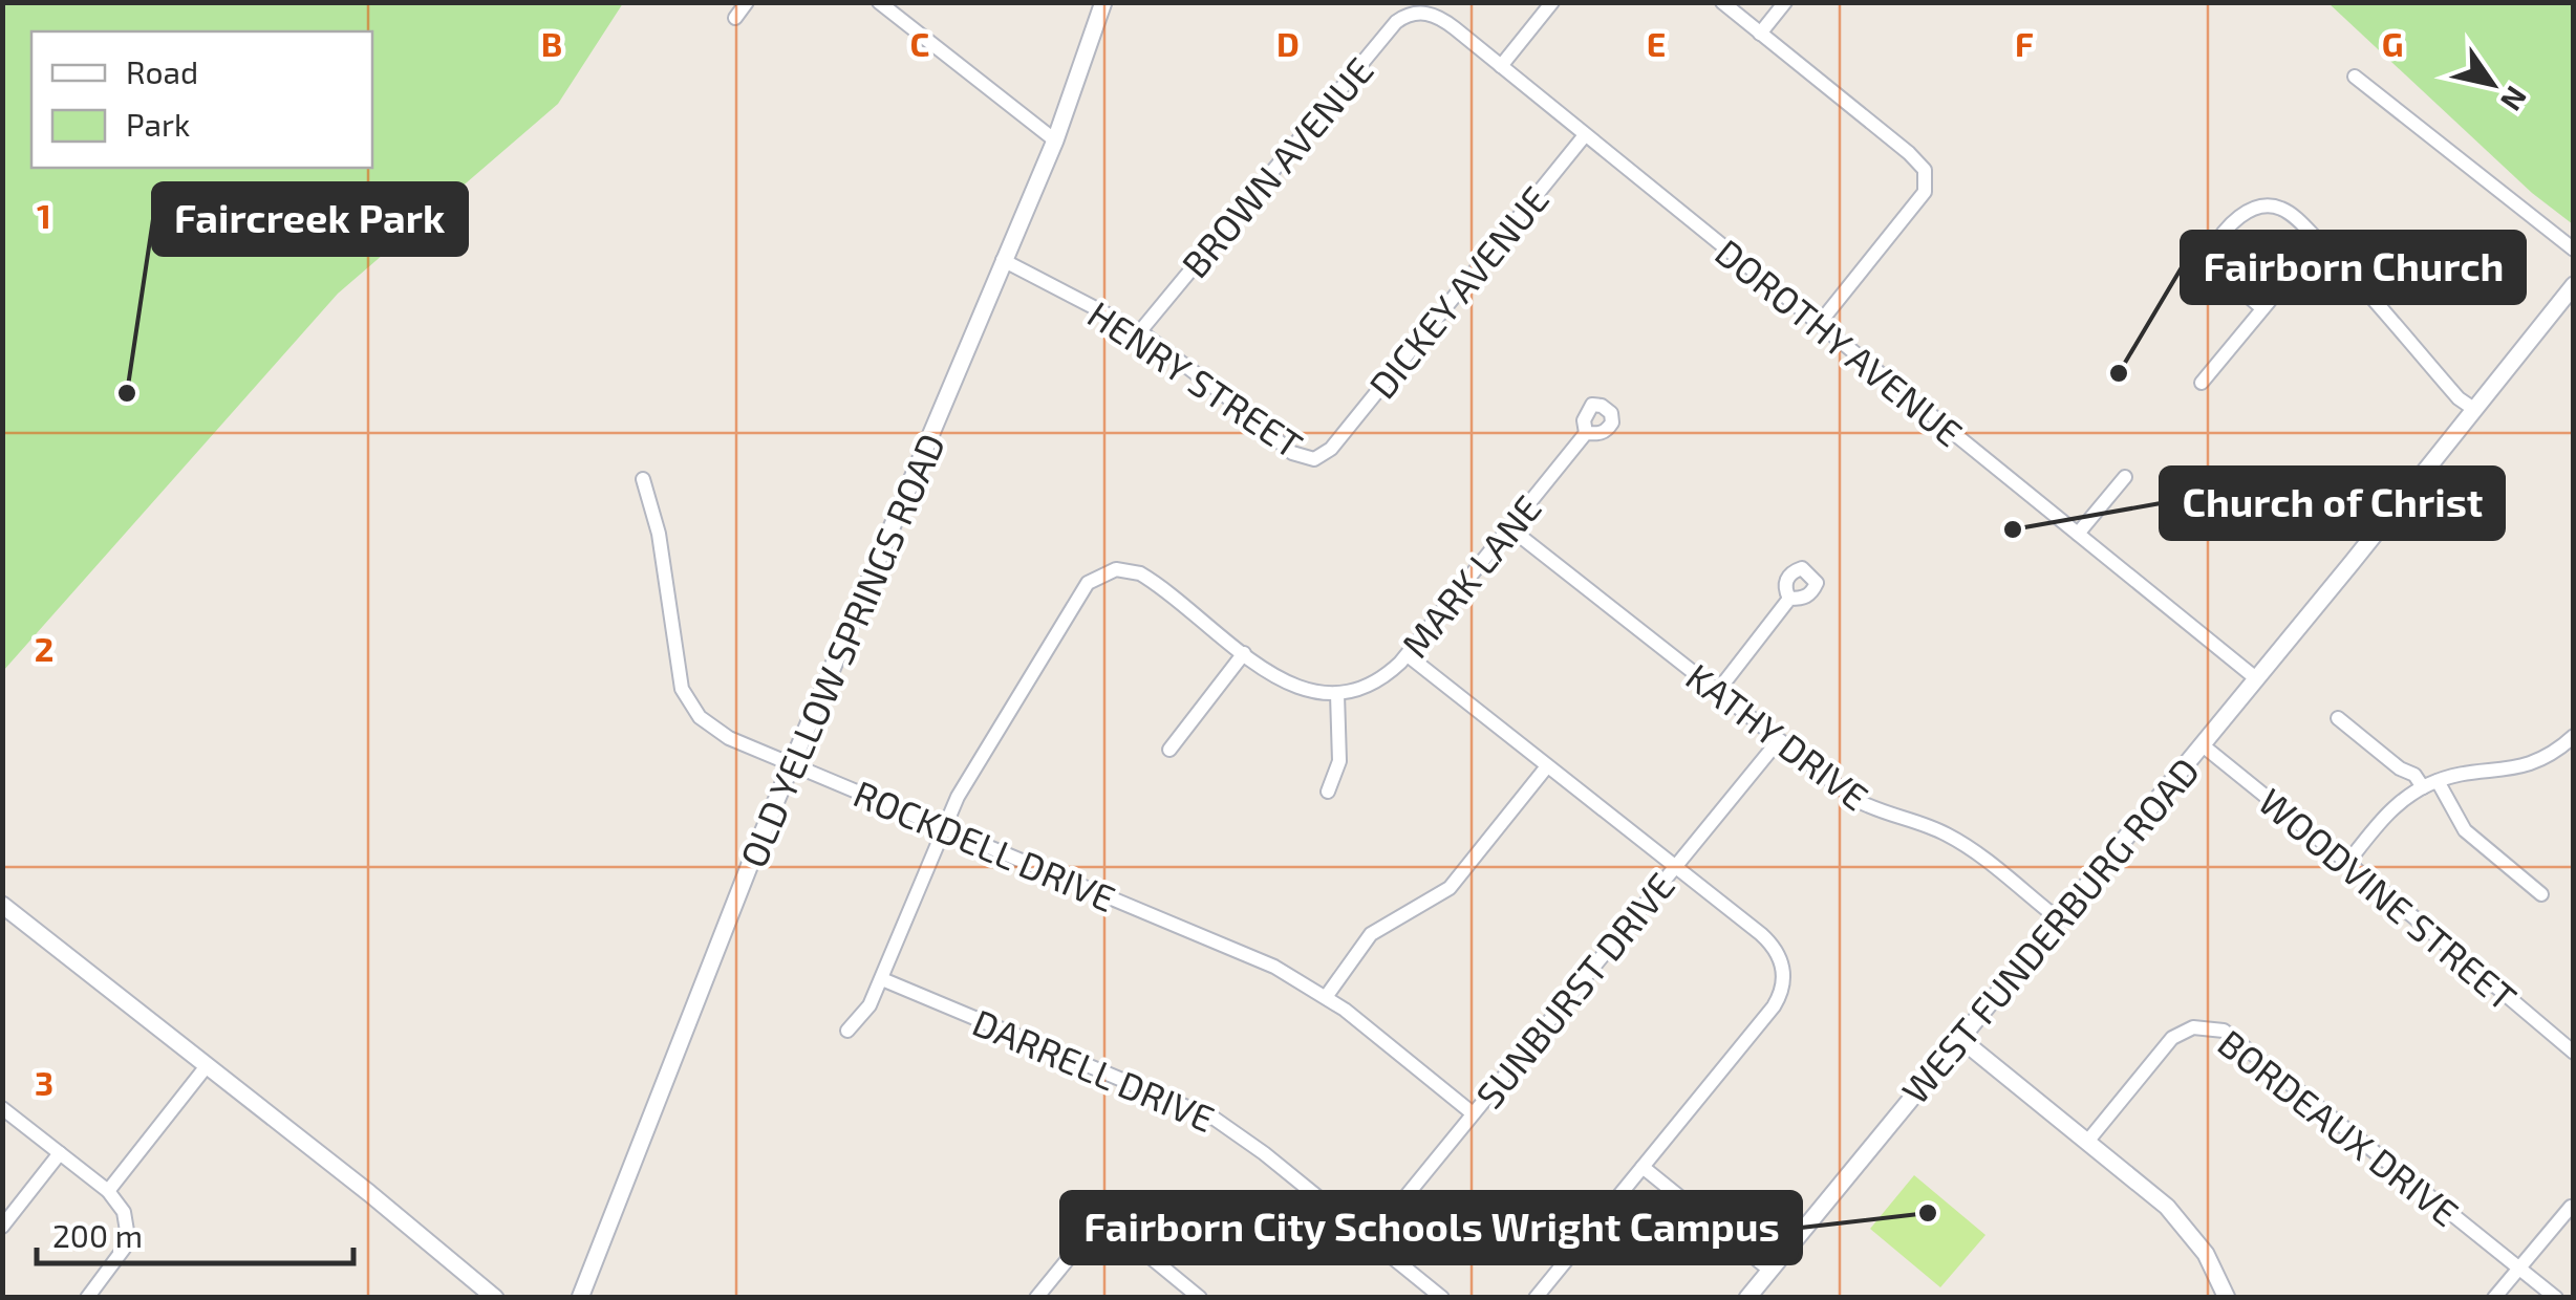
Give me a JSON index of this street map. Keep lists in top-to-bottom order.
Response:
{
  "streets": {
    "street": [
      "BROWN AVENUE",
      "DICKEY AVENUE",
      "DOROTHY AVENUE",
      "HENRY STREET",
      "MARK LANE",
      "OLD YELLOW SPRINGS ROAD",
      "KATHY DRIVE",
      "ROCKDELL DRIVE",
      "WOODVINE STREET",
      "WEST FUNDERBURG ROAD",
      "SUNBURST DRIVE",
      "DARRELL DRIVE",
      "BORDEAUX DRIVE"
    ]
  },
  "crossings": [
    ["BROWN AVENUE", "DOROTHY AVENUE"],
    ["BROWN AVENUE", "HENRY STREET"],
    ["DICKEY AVENUE", "DOROTHY AVENUE"],
    ["DICKEY AVENUE", "HENRY STREET"],
    ["DOROTHY AVENUE", "WEST FUNDERBURG ROAD"],
    ["HENRY STREET", "OLD YELLOW SPRINGS ROAD"],
    ["MARK LANE", "KATHY DRIVE"],
    ["OLD YELLOW SPRINGS ROAD", "ROCKDELL DRIVE"],
    ["KATHY DRIVE", "WEST FUNDERBURG ROAD"],
    ["KATHY DRIVE", "SUNBURST DRIVE"],
    ["ROCKDELL DRIVE", "SUNBURST DRIVE"],
    ["WOODVINE STREET", "WEST FUNDERBURG ROAD"],
    ["SUNBURST DRIVE", "DARRELL DRIVE"]
  ],
  "places": [
    "Fairborn Church",
    "Faircreek Park",
    "Church of Christ",
    "Fairborn City Schools Wright Campus"
  ],
  "legend": ["Road", "Park"],
  "scale_bar": "200 m",
  "north": "bottom right",
  "grid": {
    "columns": [
      "B",
      "C",
      "D",
      "E",
      "F",
      "G"
    ],
    "rows": ["1", "2", "3"]
  }
}
